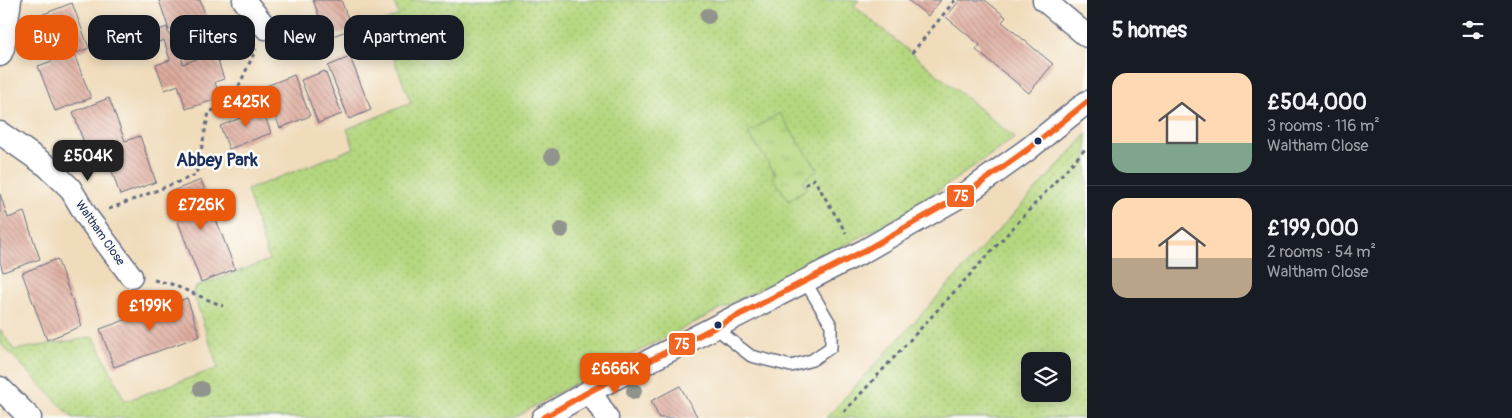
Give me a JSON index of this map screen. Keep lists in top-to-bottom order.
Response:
{
  "streets": {
    "street": ["Waltham Close"]
  },
  "districts": ["Abbey Park"],
  "lines": ["transit line 75"],
  "page": {
    "heading": "5 homes",
    "chip": [
      "Buy",
      "Rent",
      "Filters",
      "New",
      "Apartment"
    ],
    "list": [
      {
        "name": "£504,000",
        "note": "3 rooms · 116 m² · Waltham Close"
      },
      {
        "name": "£199,000",
        "note": "2 rooms · 54 m² · Waltham Close"
      }
    ],
    "price": [
      "£425K",
      "£504K",
      "£726K",
      "£199K",
      "£666K"
    ]
  }
}
